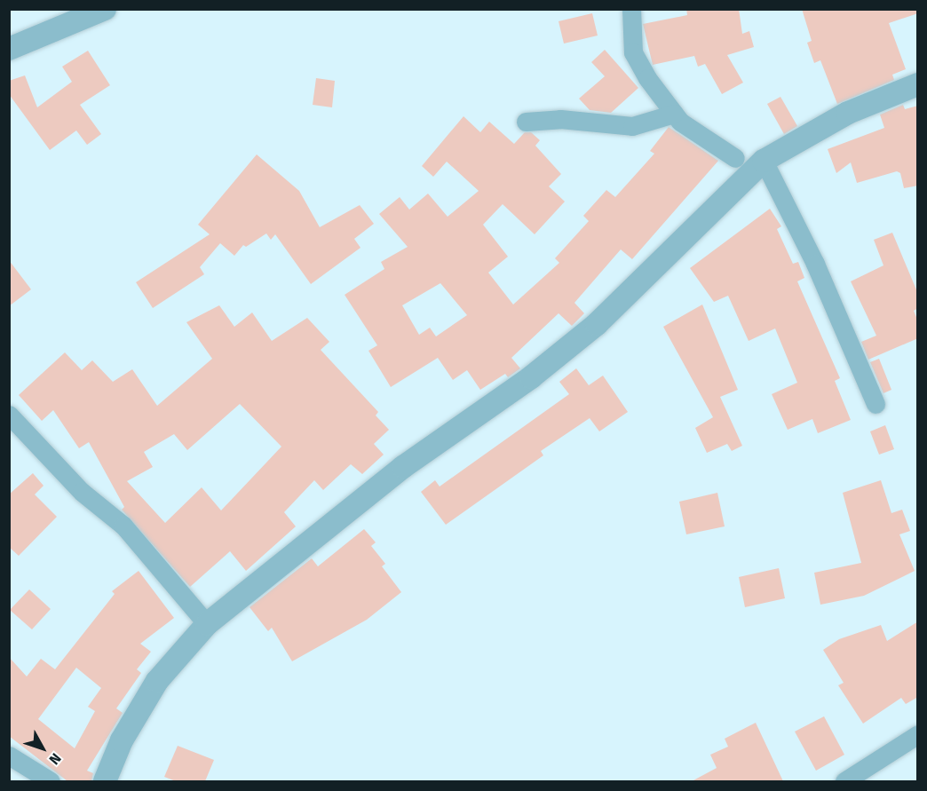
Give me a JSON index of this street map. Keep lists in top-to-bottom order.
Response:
{
  "north": "bottom right"
}
